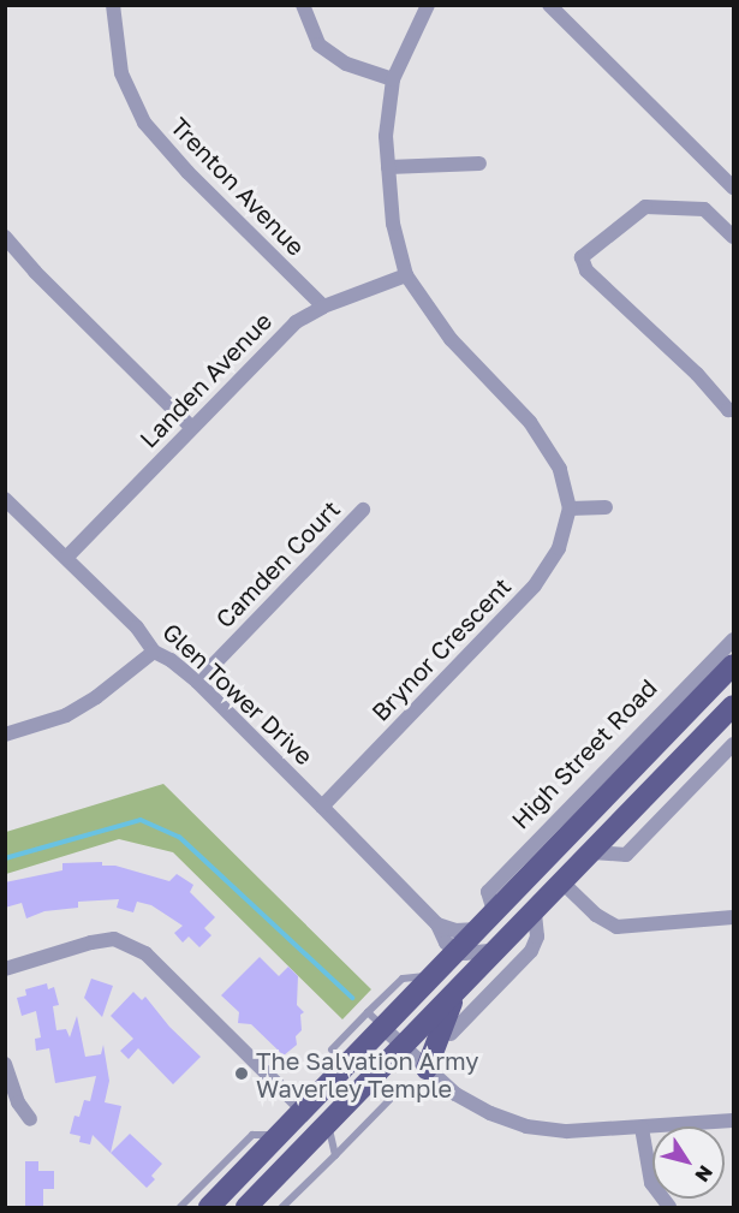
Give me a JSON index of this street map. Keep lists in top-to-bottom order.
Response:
{
  "streets": {
    "main road": ["High Street Road"],
    "street": [
      "Trenton Avenue",
      "Landen Avenue",
      "Camden Court",
      "Brynor Crescent",
      "Glen Tower Drive"
    ]
  },
  "crossings": [
    ["Trenton Avenue", "Landen Avenue"],
    ["Landen Avenue", "Brynor Crescent"],
    ["Landen Avenue", "Glen Tower Drive"],
    ["Camden Court", "Glen Tower Drive"],
    ["Brynor Crescent", "Glen Tower Drive"],
    ["Glen Tower Drive", "High Street Road"]
  ],
  "places": ["The Salvation Army Waverley Temple"],
  "north": "bottom right"
}
